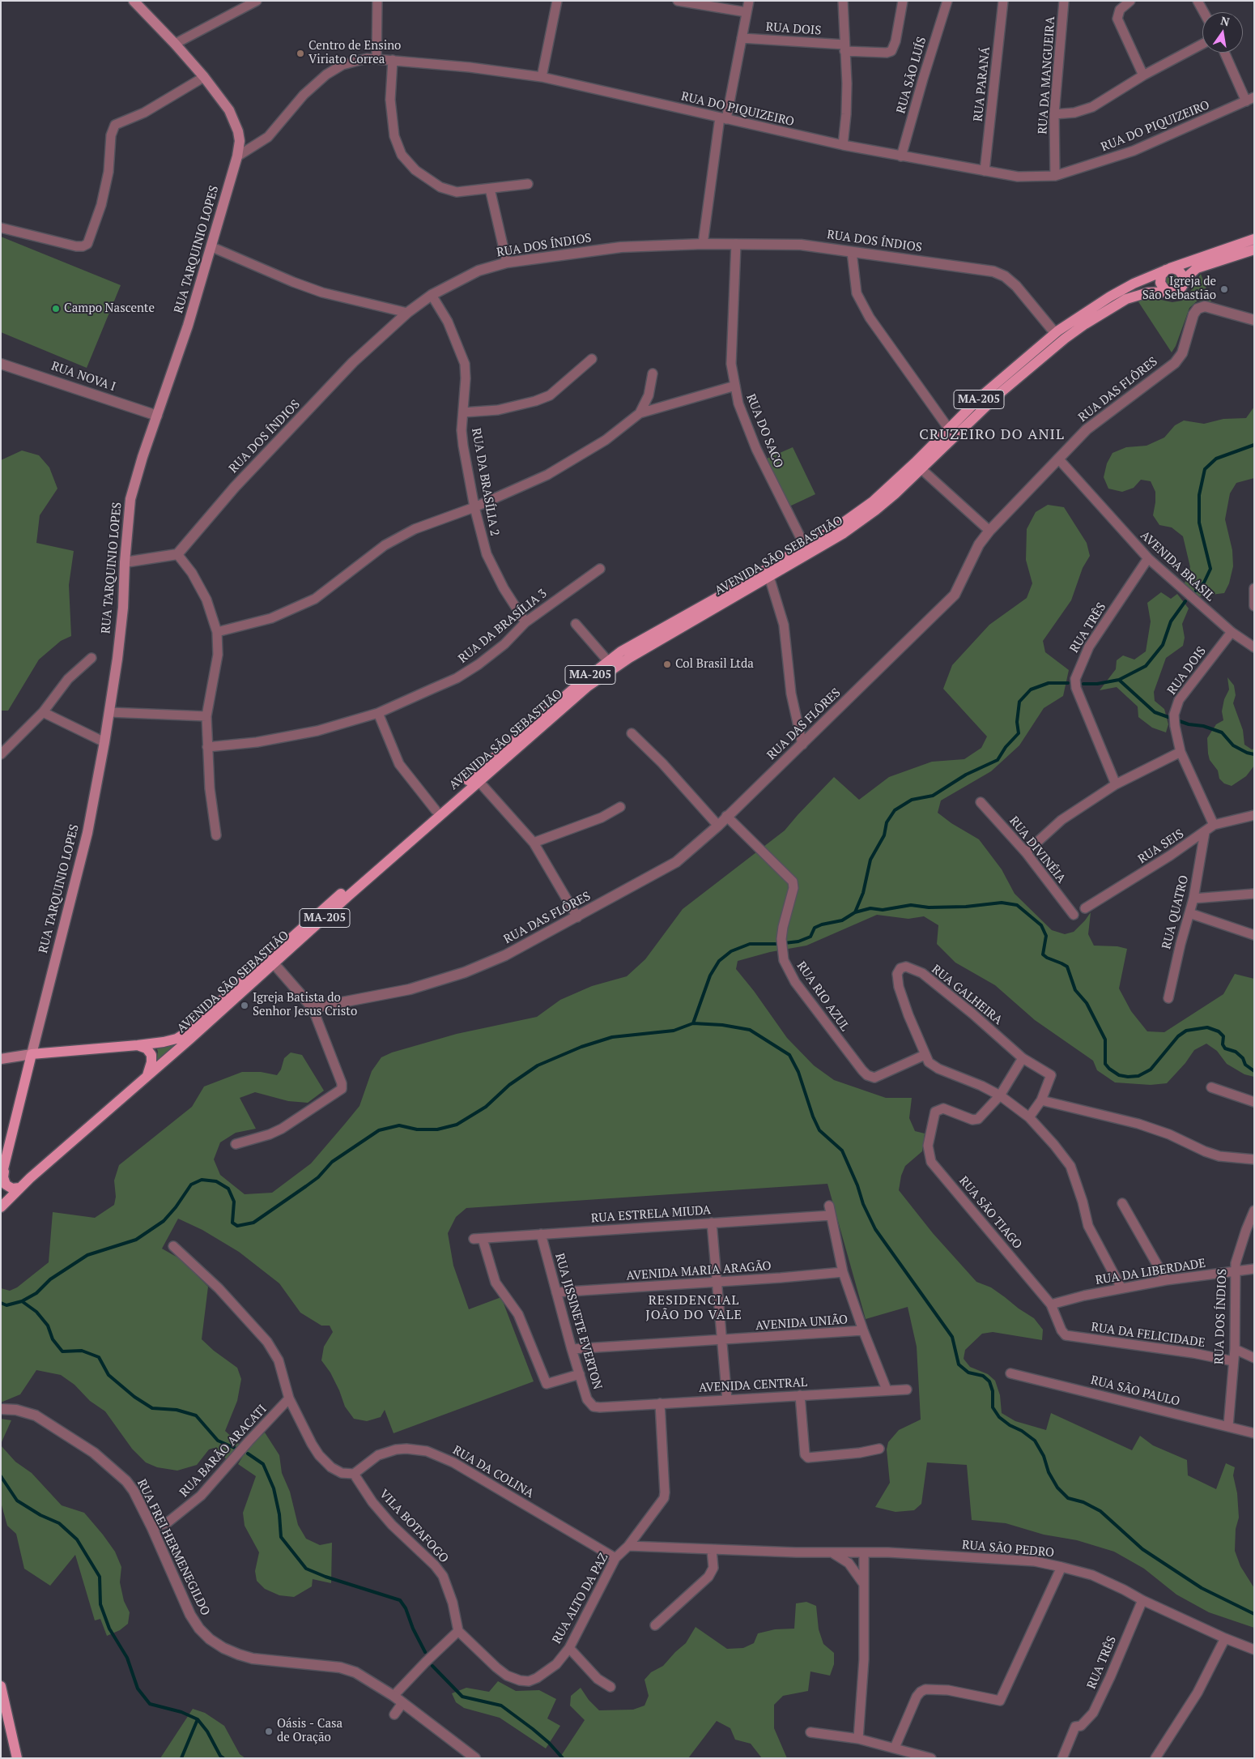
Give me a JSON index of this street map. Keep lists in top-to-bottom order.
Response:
{
  "streets": {
    "main road": ["RUA TARQUINIO LOPES", "MA-205", "AVENIDA SÃO SEBASTIÃO"],
    "street": [
      "RUA DOIS",
      "RUA SÃO LUÍS",
      "RUA DA MANGUEIRA",
      "RUA PARANÁ",
      "RUA DO PIQUIZEIRO",
      "RUA DOS ÍNDIOS",
      "RUA NOVA I",
      "RUA DAS FLÔRES",
      "RUA DO SACO",
      "RUA DA BRASÍLIA 2",
      "AVENIDA BRASIL",
      "RUA DA BRASÍLIA 3",
      "RUA TRÊS",
      "RUA SEIS",
      "RUA DIVINÉIA",
      "RUA QUATRO",
      "RUA GALHEIRA",
      "RUA RIO AZUL",
      "RUA SÃO TIAGO",
      "RUA ESTRELA MIUDA",
      "AVENIDA MARIA ARAGÃO",
      "RUA DA LIBERDADE",
      "RUA JISSINETE EVERTON",
      "AVENIDA UNIÃO",
      "RUA DA FELICIDADE",
      "AVENIDA CENTRAL",
      "RUA SÃO PAULO",
      "RUA BARÃO ARACATI",
      "RUA DA COLINA",
      "VILA BOTAFOGO",
      "RUA FREI HERMENEGILDO",
      "RUA SÃO PEDRO",
      "RUA ALTO DA PAZ"
    ]
  },
  "crossings": [
    ["RUA DOIS", "AVENIDA BRASIL"],
    ["RUA SÃO LUÍS", "RUA DO PIQUIZEIRO"],
    ["RUA DA MANGUEIRA", "RUA DO PIQUIZEIRO"],
    ["RUA PARANÁ", "RUA DO PIQUIZEIRO"],
    ["RUA DO PIQUIZEIRO", "RUA TARQUINIO LOPES"],
    ["RUA DOS ÍNDIOS", "RUA DO SACO"],
    ["RUA DOS ÍNDIOS", "RUA DA BRASÍLIA 2"],
    ["RUA DOS ÍNDIOS", "AVENIDA SÃO SEBASTIÃO"],
    ["RUA DOS ÍNDIOS", "RUA DA LIBERDADE"],
    ["RUA DOS ÍNDIOS", "RUA DA FELICIDADE"],
    ["RUA DOS ÍNDIOS", "RUA SÃO PAULO"],
    ["RUA TARQUINIO LOPES", "RUA NOVA I"],
    ["RUA DAS FLÔRES", "AVENIDA BRASIL"],
    ["RUA DAS FLÔRES", "RUA RIO AZUL"],
    ["RUA DO SACO", "AVENIDA SÃO SEBASTIÃO"],
    ["RUA DA BRASÍLIA 2", "RUA DA BRASÍLIA 3"],
    ["AVENIDA BRASIL", "RUA TRÊS"],
    ["RUA TRÊS", "RUA SÃO PEDRO"],
    ["RUA SEIS", "RUA QUATRO"],
    ["RUA GALHEIRA", "RUA RIO AZUL"],
    ["RUA SÃO TIAGO", "RUA DA LIBERDADE"],
    ["RUA SÃO TIAGO", "RUA DA FELICIDADE"],
    ["RUA ESTRELA MIUDA", "AVENIDA MARIA ARAGÃO"],
    ["RUA ESTRELA MIUDA", "RUA JISSINETE EVERTON"],
    ["AVENIDA MARIA ARAGÃO", "RUA JISSINETE EVERTON"],
    ["RUA JISSINETE EVERTON", "AVENIDA UNIÃO"],
    ["RUA JISSINETE EVERTON", "AVENIDA CENTRAL"],
    ["AVENIDA CENTRAL", "RUA ALTO DA PAZ"],
    ["RUA BARÃO ARACATI", "RUA FREI HERMENEGILDO"],
    ["RUA DA COLINA", "VILA BOTAFOGO"],
    ["RUA DA COLINA", "RUA ALTO DA PAZ"],
    ["VILA BOTAFOGO", "RUA ALTO DA PAZ"]
  ],
  "districts": ["CRUZEIRO DO ANIL", "RESIDENCIAL JOÃO DO VALE"],
  "places": [
    "Centro de Ensino Viriato Correa",
    "Igreja de São Sebastião",
    "Campo Nascente",
    "Col Brasil Ltda",
    "Igreja Batista do Senhor Jesus Cristo",
    "Oásis - Casa de Oração"
  ],
  "north": "top"
}
